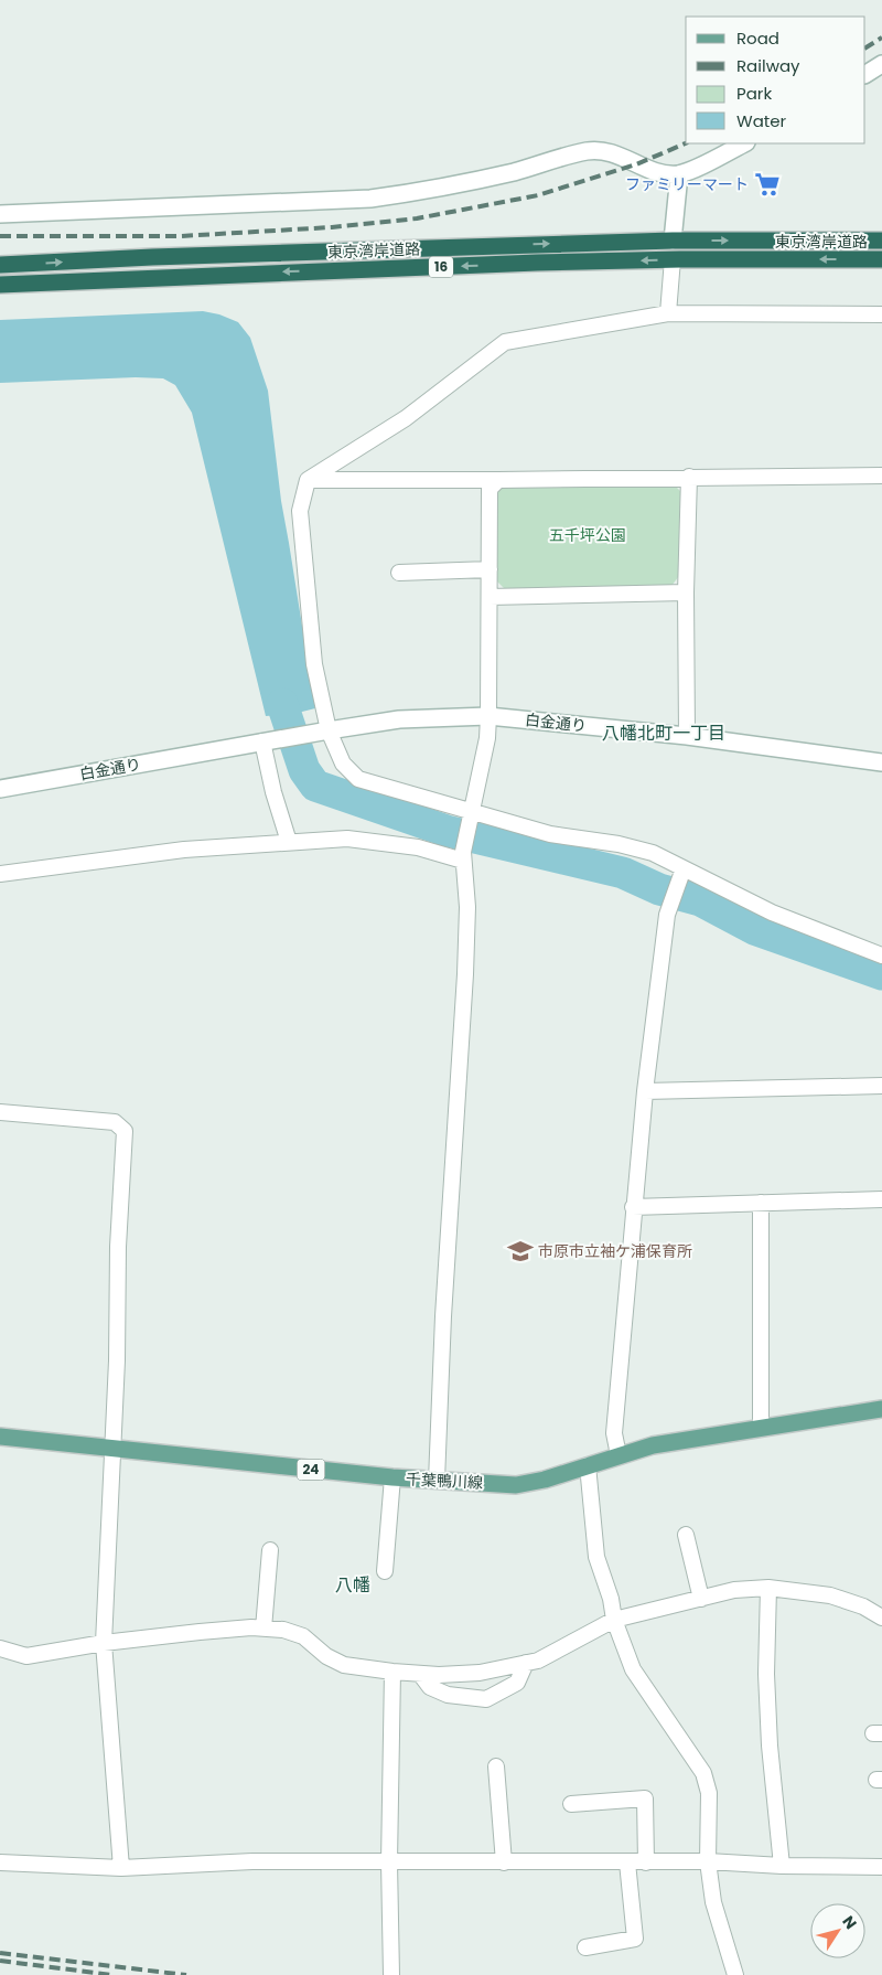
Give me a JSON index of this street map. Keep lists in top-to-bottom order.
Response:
{
  "streets": {
    "highway": ["東京湾岸道路", "16"],
    "main road": ["24", "千葉鴨川線"],
    "street": ["白金通り"]
  },
  "districts": ["八幡北町一丁目", "八幡"],
  "parks": ["五千坪公園"],
  "places": {
    "supermarket": ["ファミリーマート"],
    "school or university": ["市原市立袖ケ浦保育所"]
  },
  "legend": [
    "Road",
    "Railway",
    "Park",
    "Water"
  ],
  "north": "top right"
}
